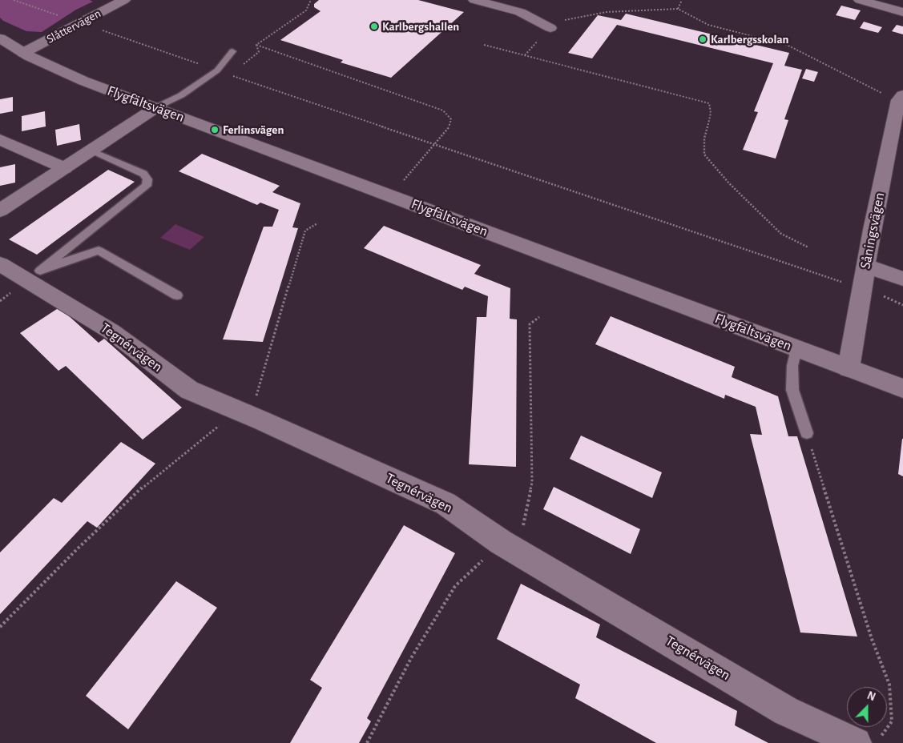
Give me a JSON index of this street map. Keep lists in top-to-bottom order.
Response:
{
  "streets": {
    "street": [
      "Slåttervägen",
      "Flygfältsvägen",
      "Såningsvägen",
      "Tegnérvägen"
    ]
  },
  "crossings": [
    ["Slåttervägen", "Flygfältsvägen"],
    ["Flygfältsvägen", "Såningsvägen"]
  ],
  "places": ["Karlbergshallen", "Karlbergsskolan", "Ferlinsvägen"],
  "north": "top"
}
